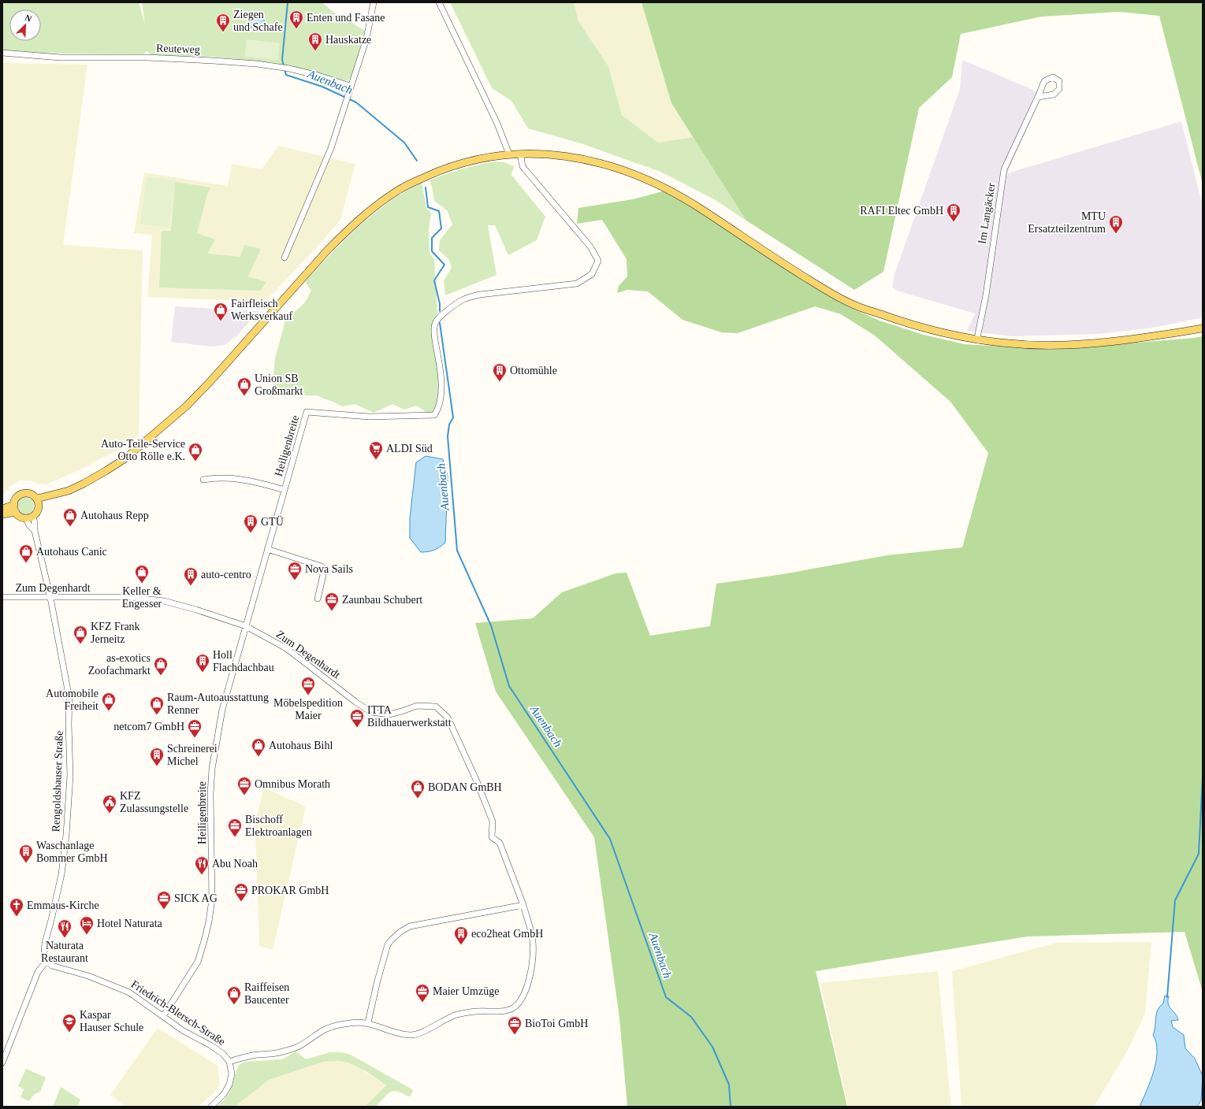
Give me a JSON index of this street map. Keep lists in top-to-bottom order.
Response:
{
  "streets": {
    "street": [
      "Reuteweg",
      "Im Langäcker",
      "Heiligenbreite",
      "Zum Degenhardt",
      "Rengoldshauser Straße",
      "Friedrich-Blersch-Straße"
    ]
  },
  "crossings": [
    ["Heiligenbreite", "Zum Degenhardt"],
    ["Heiligenbreite", "Friedrich-Blersch-Straße"],
    ["Zum Degenhardt", "Rengoldshauser Straße"],
    ["Zum Degenhardt", "Friedrich-Blersch-Straße"],
    ["Rengoldshauser Straße", "Friedrich-Blersch-Straße"]
  ],
  "water": ["Auenbach"],
  "places": {
    "building": [
      "Enten und Fasane",
      "Ziegen und Schafe",
      "Hauskatze",
      "RAFI Eltec GmbH",
      "MTU Ersatzteilzentrum",
      "Ottomühle",
      "GTÜ",
      "auto-centro",
      "Holl Flachdachbau",
      "Schreinerei Michel",
      "Waschanlage Bommer GmbH",
      "eco2heat GmbH"
    ],
    "shop": [
      "Fairfleisch Werksverkauf",
      "Union SB Großmarkt",
      "Auto-Teile-Service Otto Rölle e.K.",
      "Autohaus Repp",
      "Autohaus Canic",
      "Keller & Engesser",
      "KFZ Frank Jerneitz",
      "as-exotics Zoofachmarkt",
      "Automobile Freiheit",
      "Raum-Autoausstattung Renner",
      "Autohaus Bihl",
      "BODAN GmBH",
      "Raiffeisen Baucenter"
    ],
    "supermarket": ["ALDI Süd"],
    "office": [
      "Nova Sails",
      "Zaunbau Schubert",
      "Möbelspedition Maier",
      "ITTA Bildhauerwerkstatt",
      "netcom7 GmbH",
      "Omnibus Morath",
      "Bischoff Elektroanlagen",
      "PROKAR GmbH",
      "SICK AG",
      "Maier Umzüge",
      "BioToi GmbH"
    ],
    "public building": ["KFZ Zulassungstelle"],
    "restaurant": ["Abu Noah", "Naturata Restaurant"],
    "church": ["Emmaus-Kirche"],
    "hotel": ["Hotel Naturata"],
    "school or university": ["Kaspar Hauser Schule"]
  },
  "north": "top right"
}
